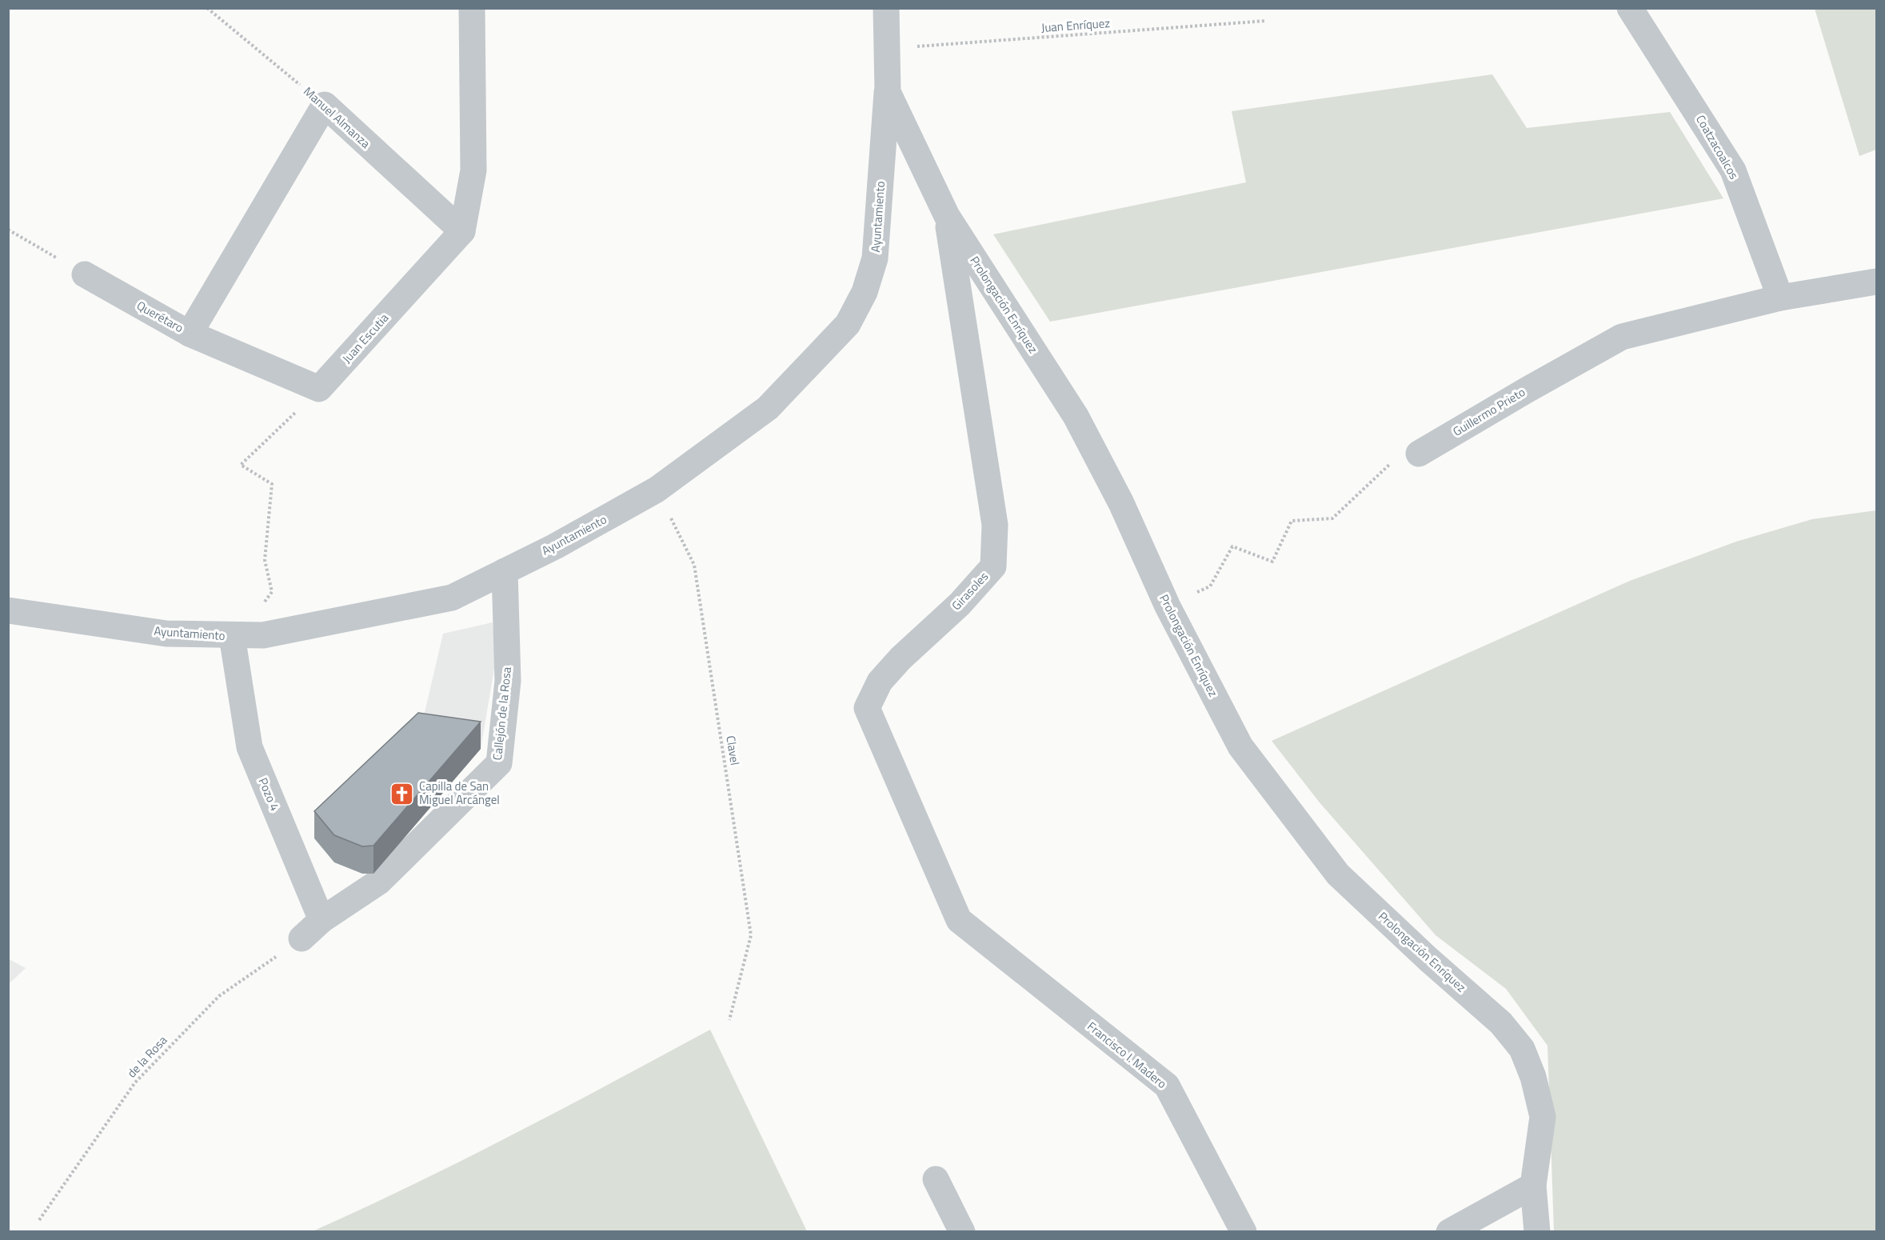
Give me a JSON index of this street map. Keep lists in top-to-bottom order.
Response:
{
  "streets": {
    "street": [
      "Manuel Almanza",
      "Coatzacoalcos",
      "Ayuntamiento",
      "Prolongación Enríquez",
      "Querétaro",
      "Juan Escutia",
      "Guillermo Prieto",
      "Girasoles",
      "Callejón de la Rosa",
      "Pozo 4",
      "Francisco I. Madero"
    ],
    "path": ["Juan Enríquez", "Clavel", "de la Rosa"]
  },
  "crossings": [
    ["Juan Enríquez", "Prolongación Enríquez"],
    ["Manuel Almanza", "Juan Escutia"],
    ["Coatzacoalcos", "Guillermo Prieto"],
    ["Ayuntamiento", "Prolongación Enríquez"],
    ["Ayuntamiento", "Callejón de la Rosa"],
    ["Ayuntamiento", "Clavel"],
    ["Ayuntamiento", "Pozo 4"],
    ["Prolongación Enríquez", "Girasoles"],
    ["Querétaro", "Juan Escutia"],
    ["Girasoles", "Francisco I. Madero"],
    ["Callejón de la Rosa", "Pozo 4"]
  ],
  "places": {
    "church": ["Capilla de San Miguel Arcángel"]
  }
}
